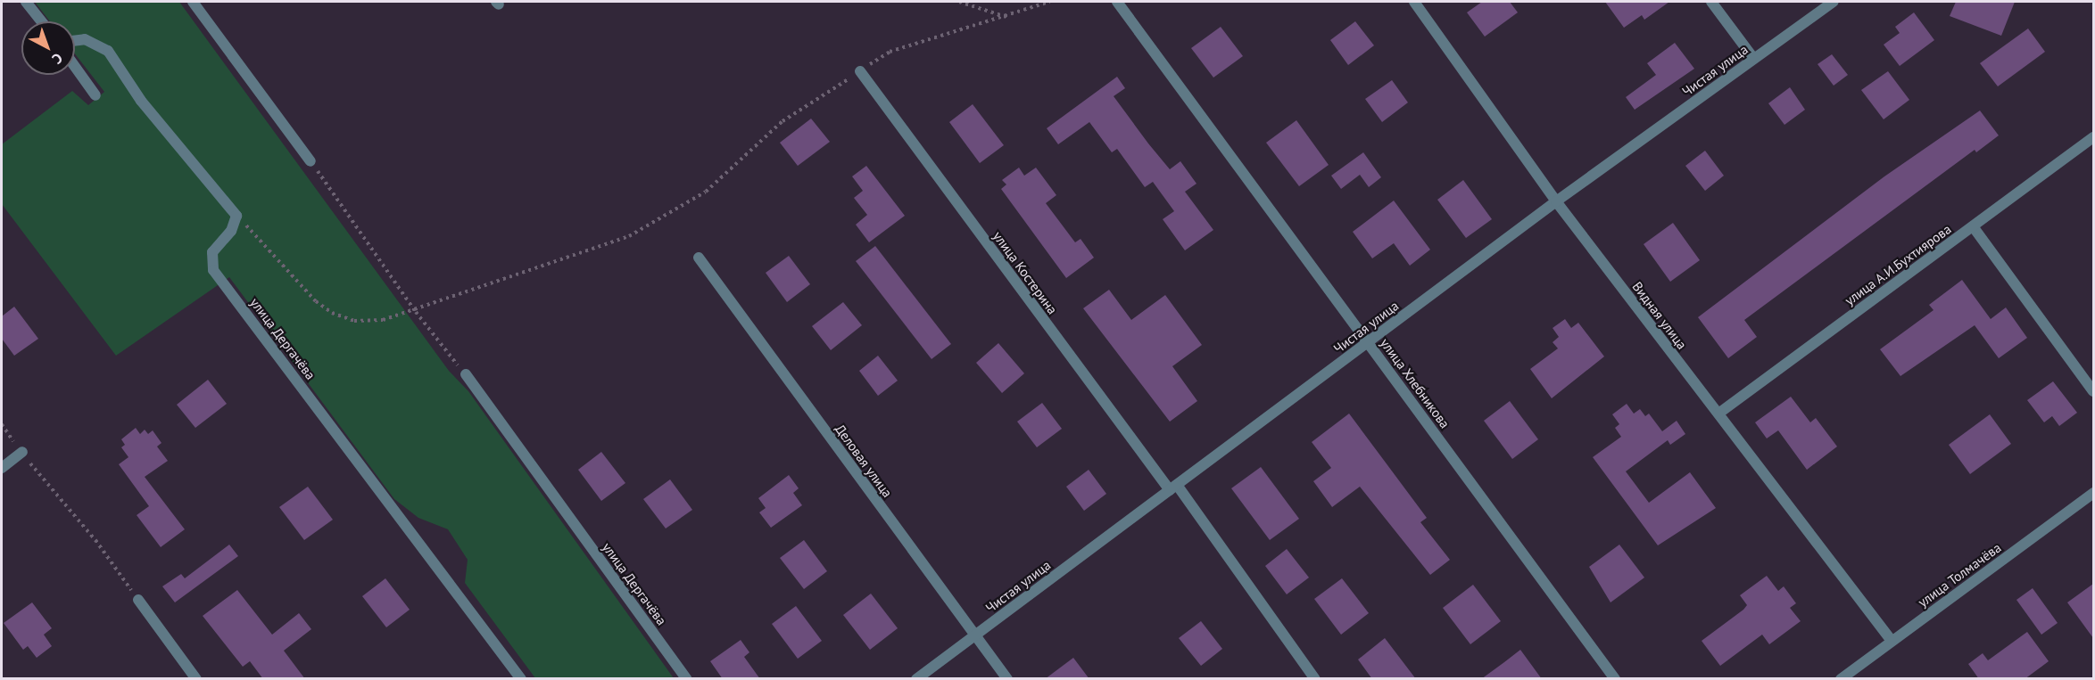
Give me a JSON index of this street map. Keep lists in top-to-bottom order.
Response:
{
  "streets": {
    "street": [
      "Чистая улица",
      "улица А.И.Бухтиярова",
      "улица Костерина",
      "Видная улица",
      "улица Дергачёва",
      "улица Хлебникова",
      "Деловая улица",
      "улица Толмачёва"
    ]
  },
  "crossings": [
    ["Чистая улица", "улица Костерина"],
    ["Чистая улица", "Видная улица"],
    ["Чистая улица", "улица Хлебникова"],
    ["Чистая улица", "Деловая улица"],
    ["улица А.И.Бухтиярова", "Видная улица"],
    ["Видная улица", "улица Толмачёва"]
  ],
  "north": "bottom right"
}
